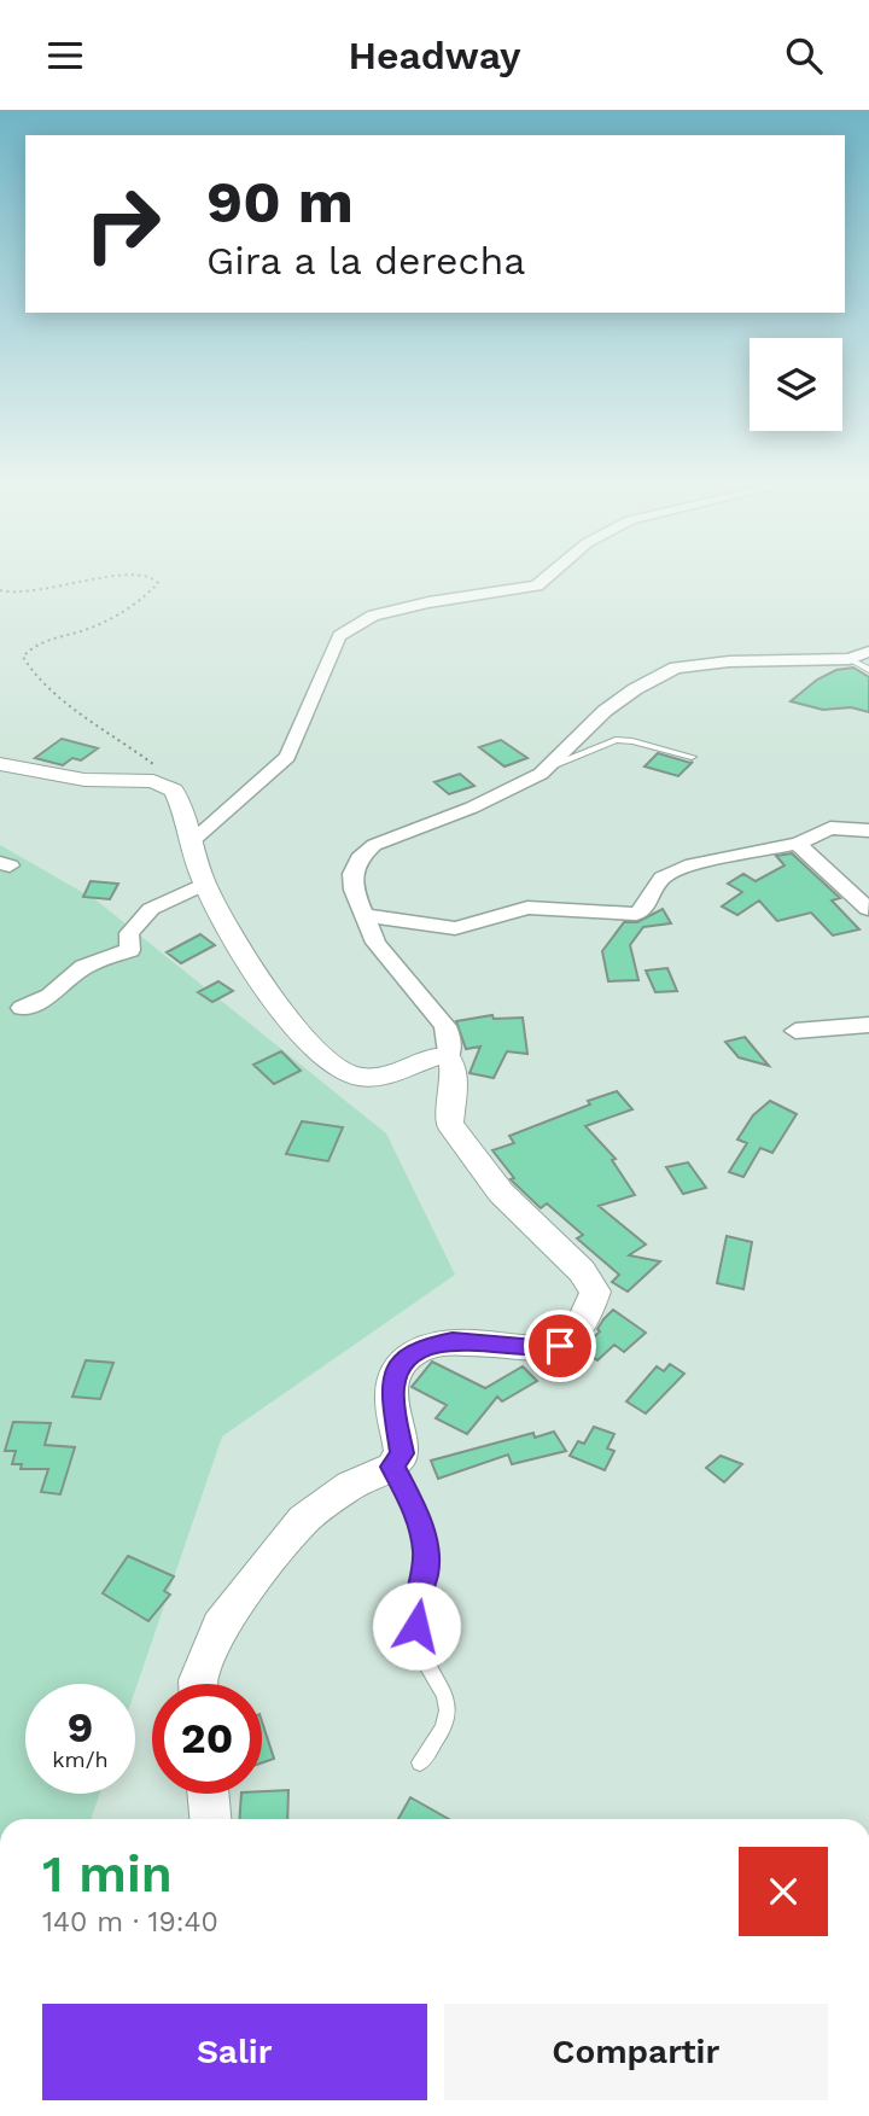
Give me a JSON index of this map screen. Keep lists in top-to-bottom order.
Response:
{
  "page": {
    "header": "Headway",
    "turn": ["90 m", "Gira a la derecha"],
    "speed": "9 km/h",
    "limit": "20",
    "heading": ["1 min", "140 m · 19:40"],
    "buttons": ["Salir", "Compartir"]
  }
}
